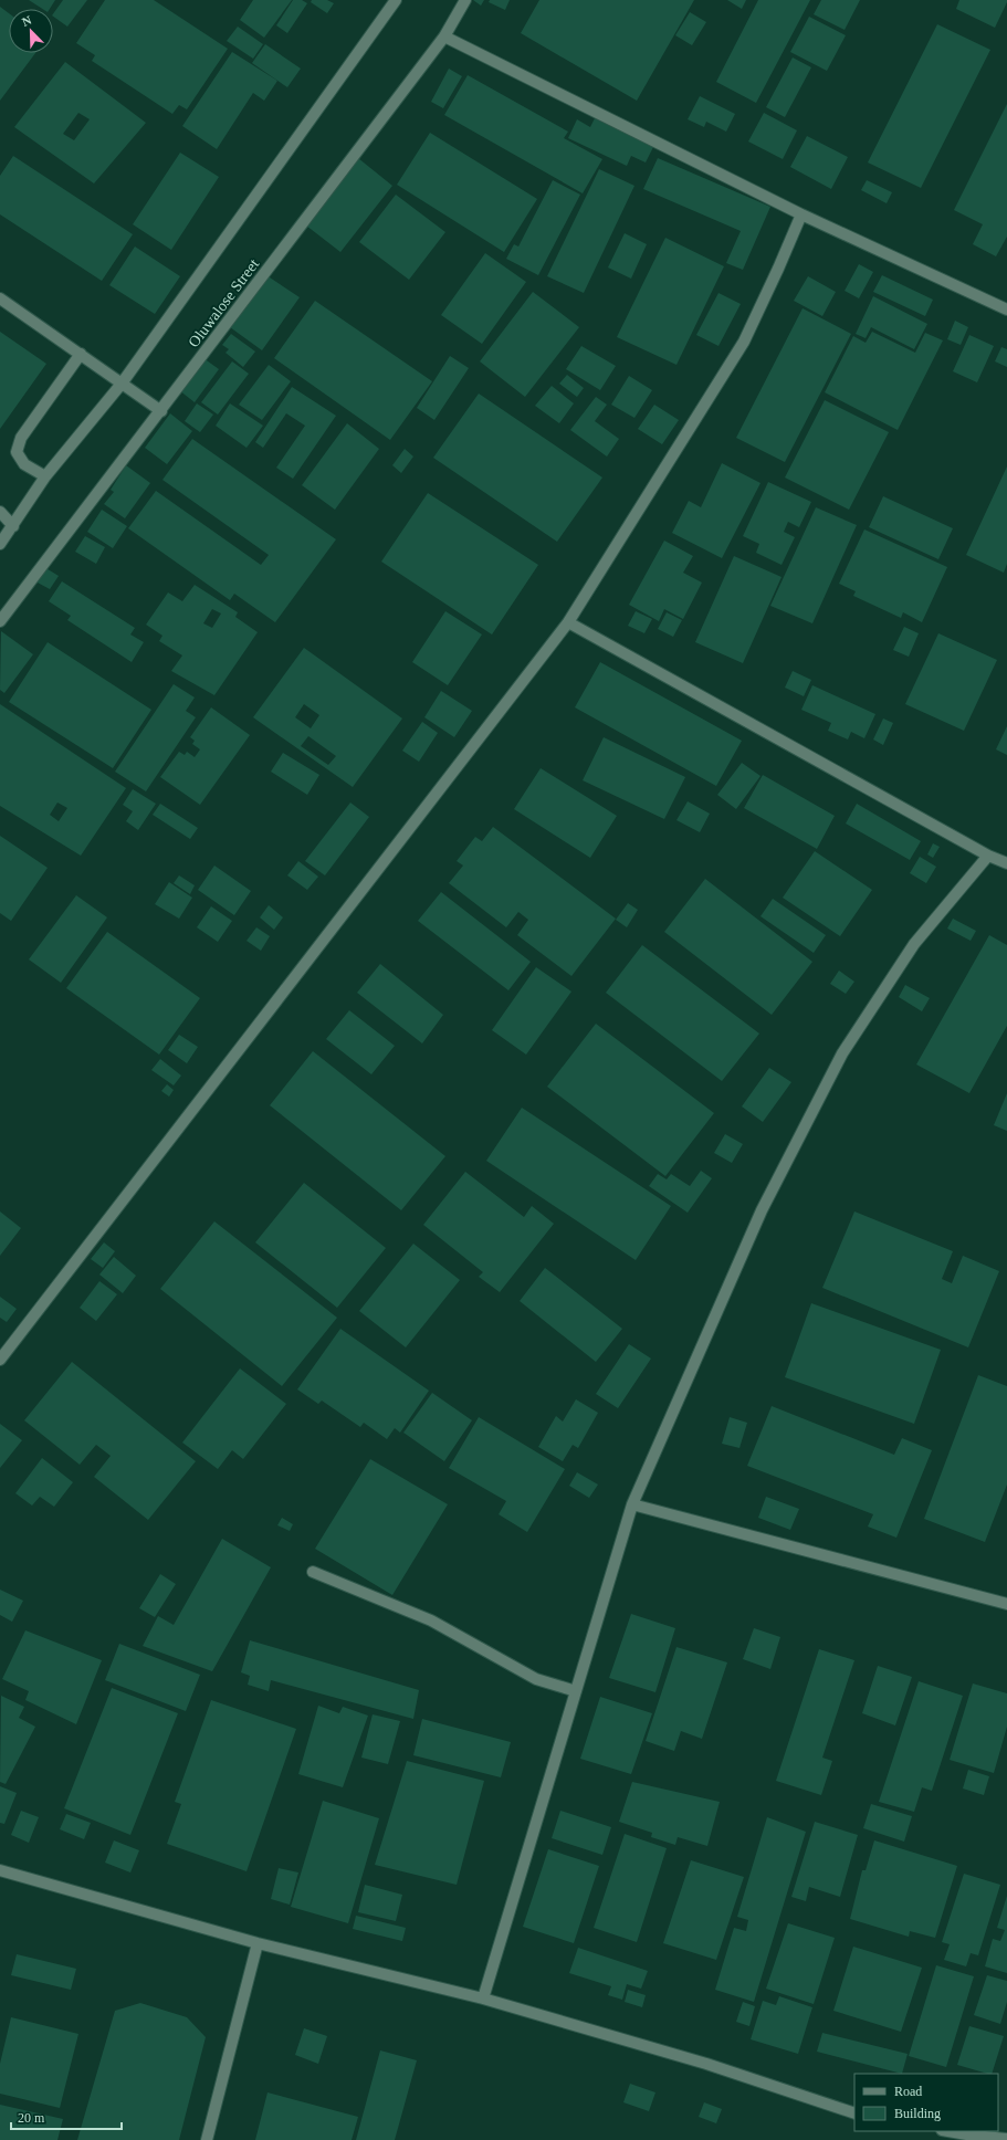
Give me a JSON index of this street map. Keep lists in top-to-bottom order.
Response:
{
  "streets": {
    "street": ["Oluwalose Street"]
  },
  "legend": ["Road", "Building"],
  "scale_bar": "20 m",
  "north": "top left"
}
